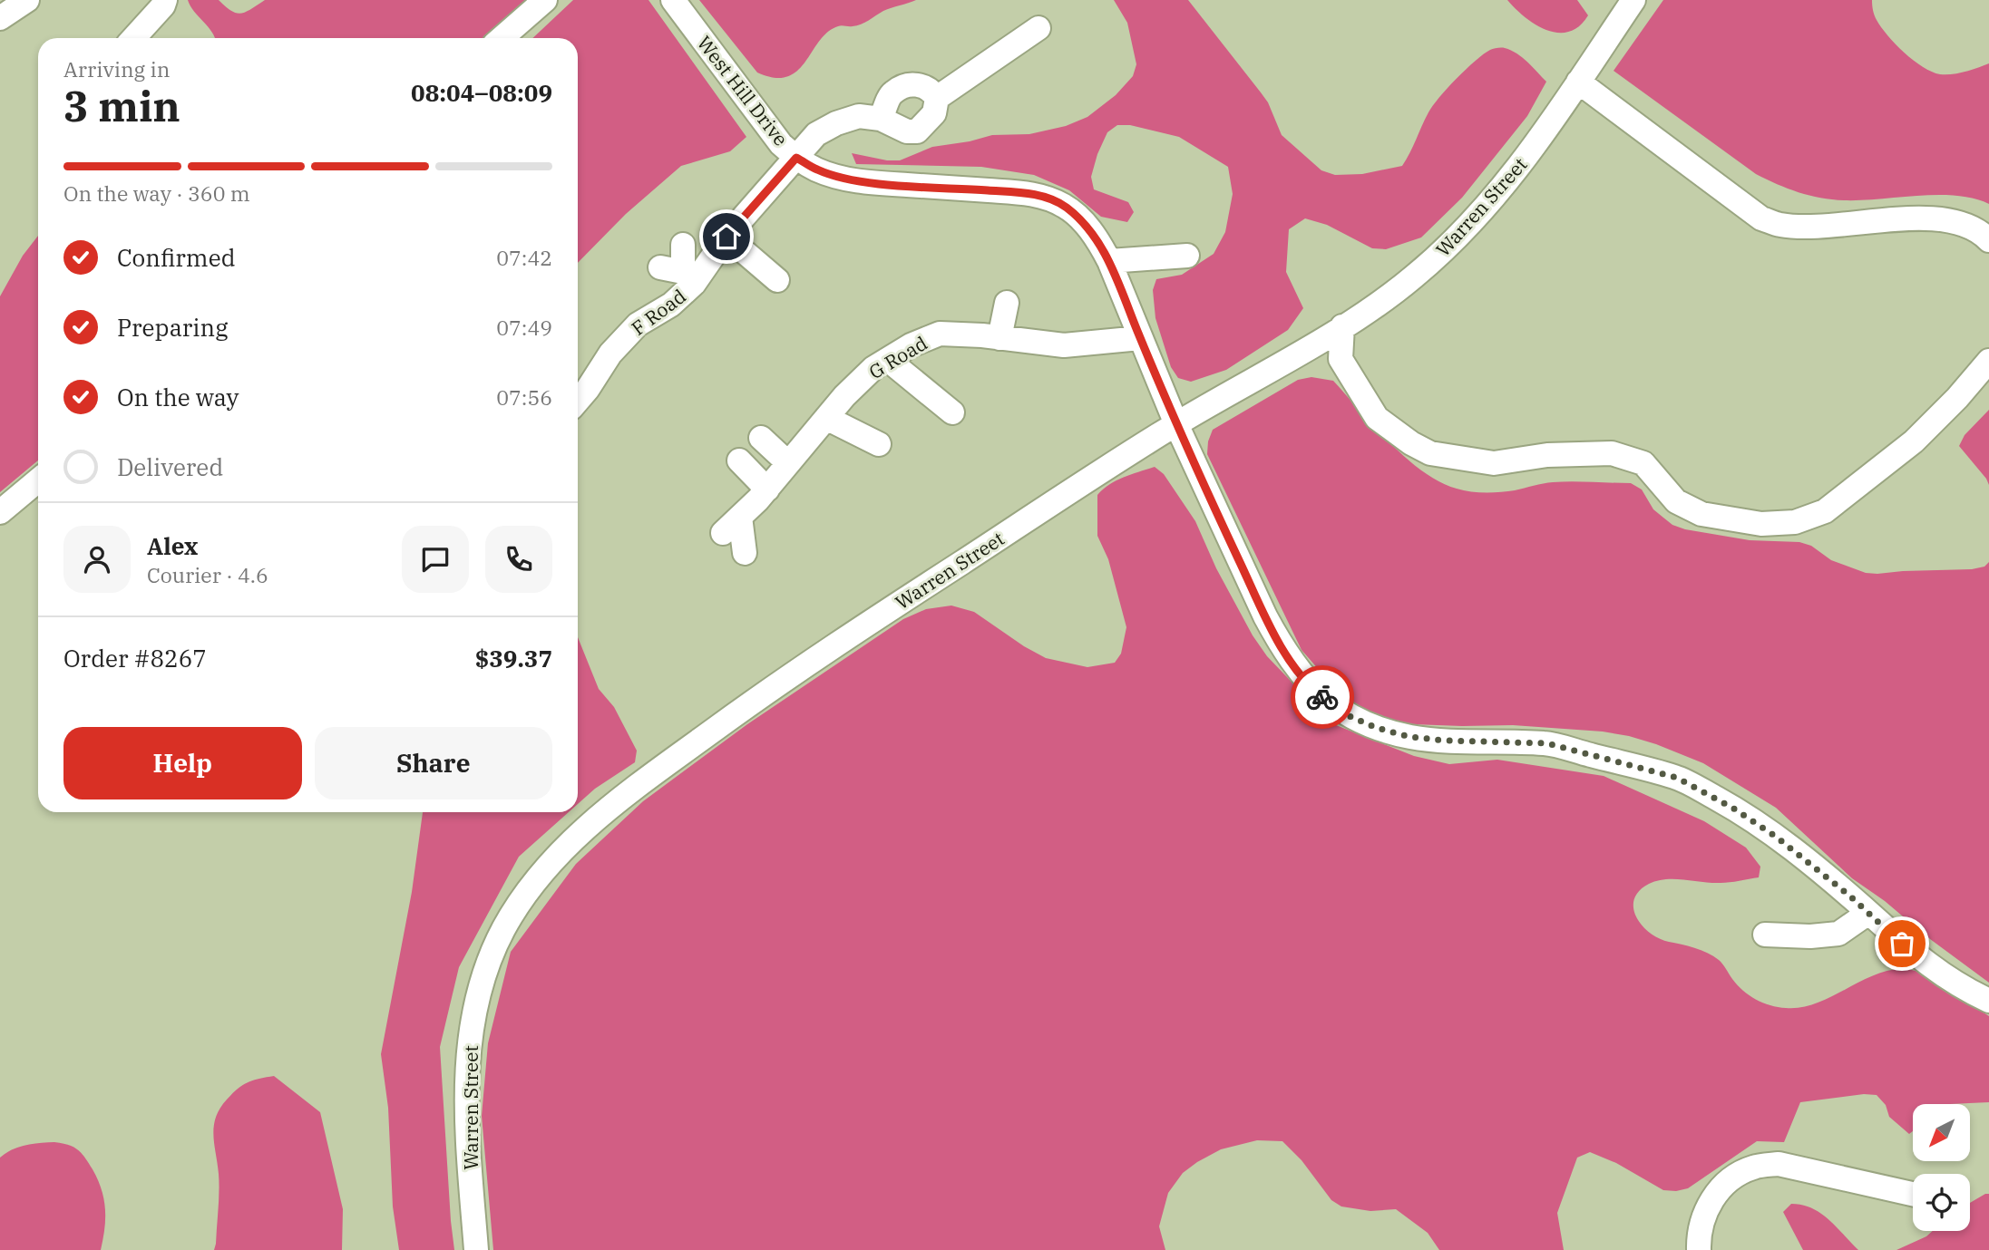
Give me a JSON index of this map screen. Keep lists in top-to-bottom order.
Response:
{
  "streets": {
    "street": [
      "West Hill Drive",
      "Warren Street",
      "F Road",
      "G Road"
    ]
  },
  "crossings": [
    ["West Hill Drive", "Warren Street"],
    ["West Hill Drive", "F Road"],
    ["West Hill Drive", "G Road"]
  ],
  "north": "bottom left",
  "page": {
    "heading": ["3 min", "Arriving in", "08:04–08:09"],
    "panel": [
      "Alex",
      "Courier · 4.6",
      "Order #8267",
      "$39.37"
    ],
    "bar": "On the way · 360 m",
    "list": [
      ["Confirmed", "07:42"],
      ["Preparing", "07:49"],
      ["On the way", "07:56"],
      "Delivered"
    ],
    "buttons": ["Help", "Share"]
  }
}
